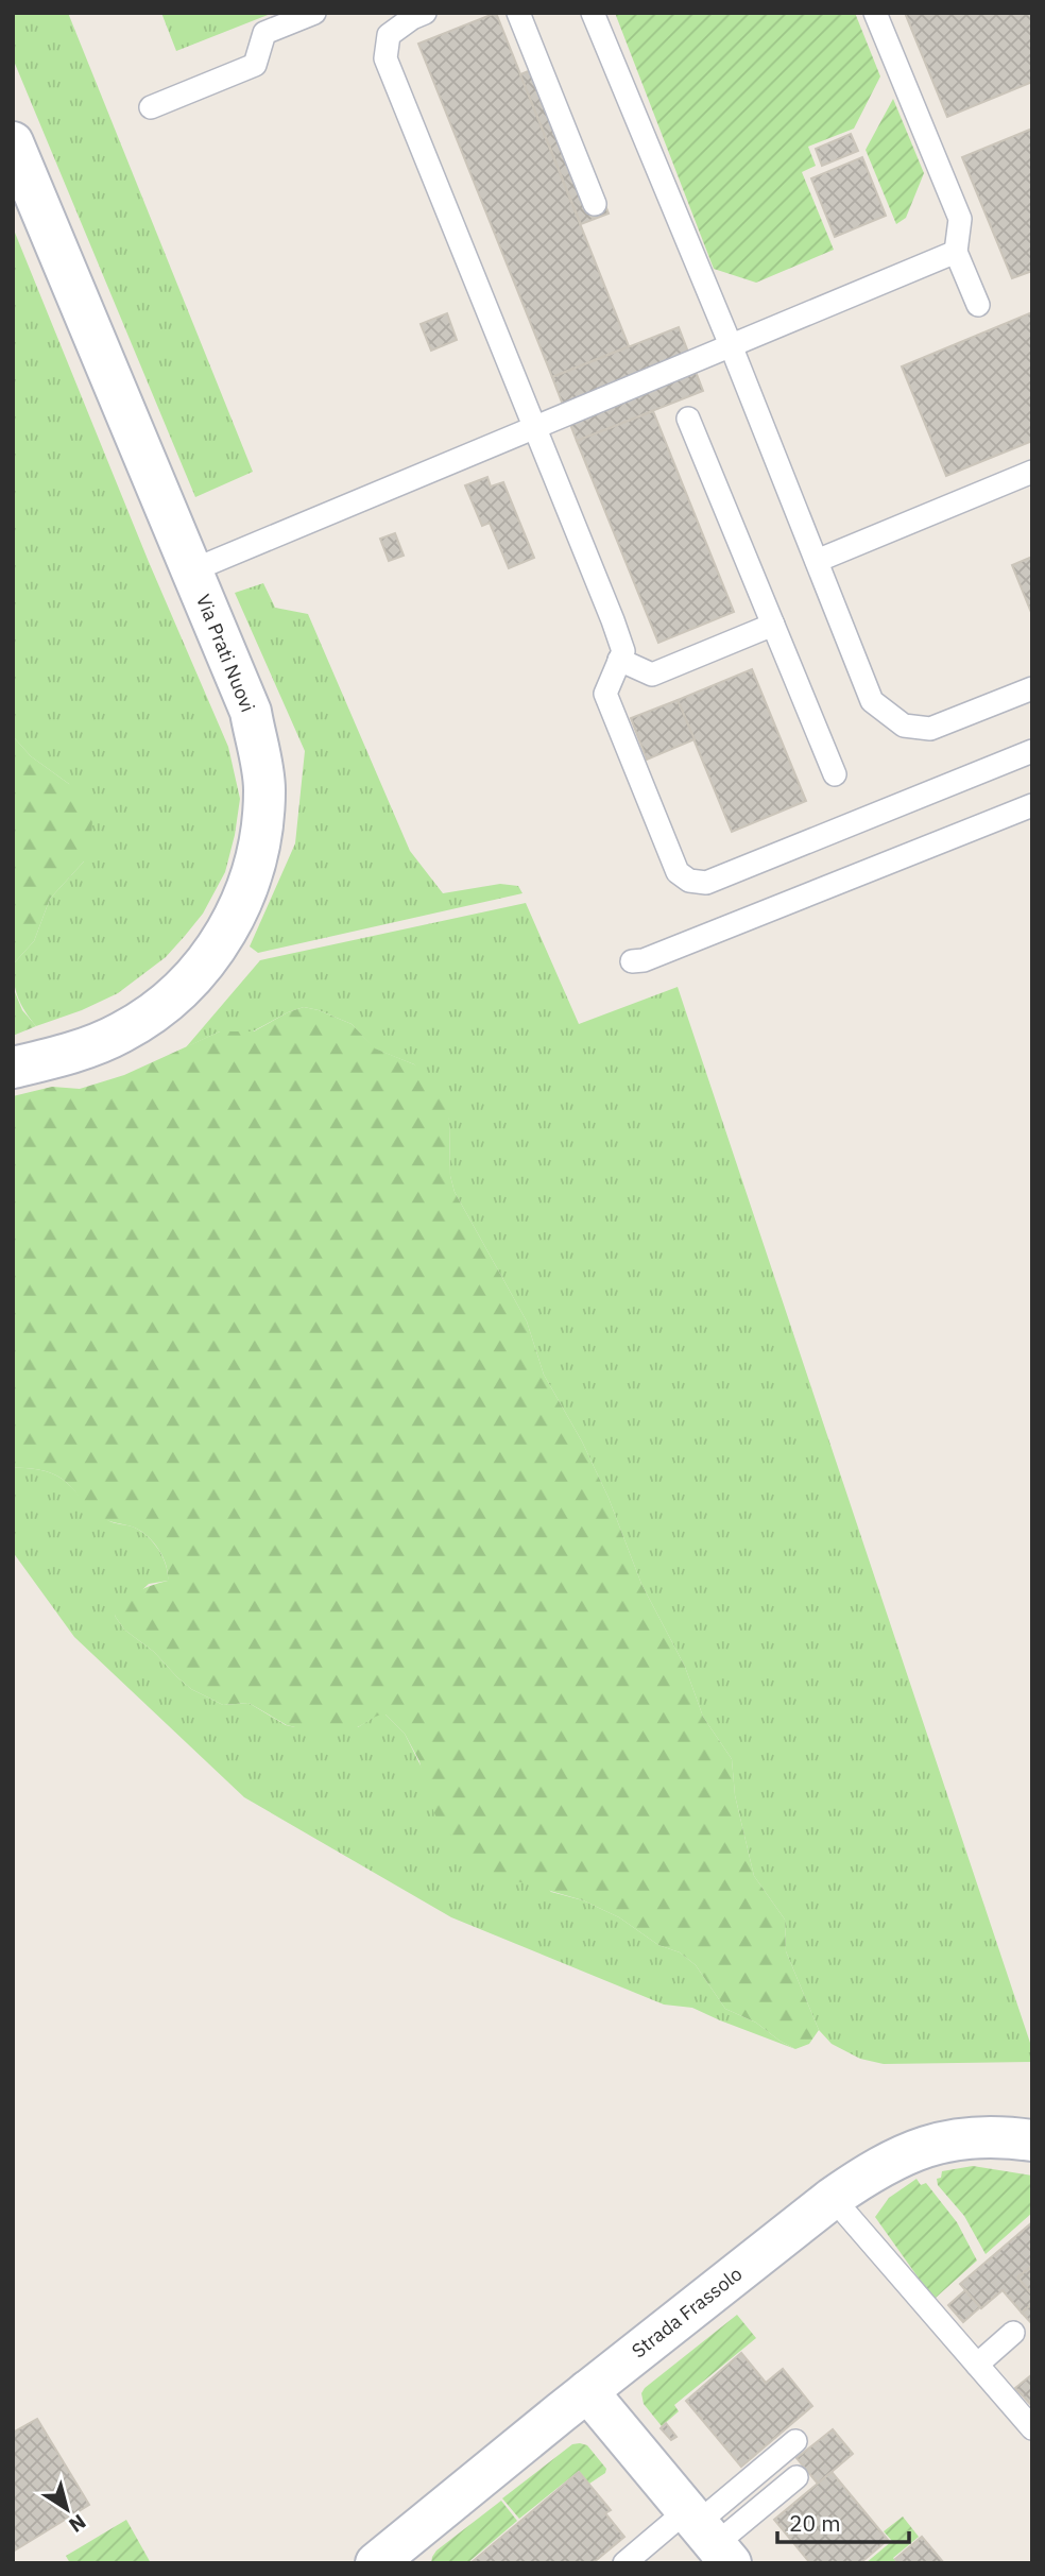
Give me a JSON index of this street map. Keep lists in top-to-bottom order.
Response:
{
  "streets": {
    "street": ["Via Prati Nuovi", "Strada Frassolo"]
  },
  "scale_bar": "20 m",
  "north": "bottom right"
}
